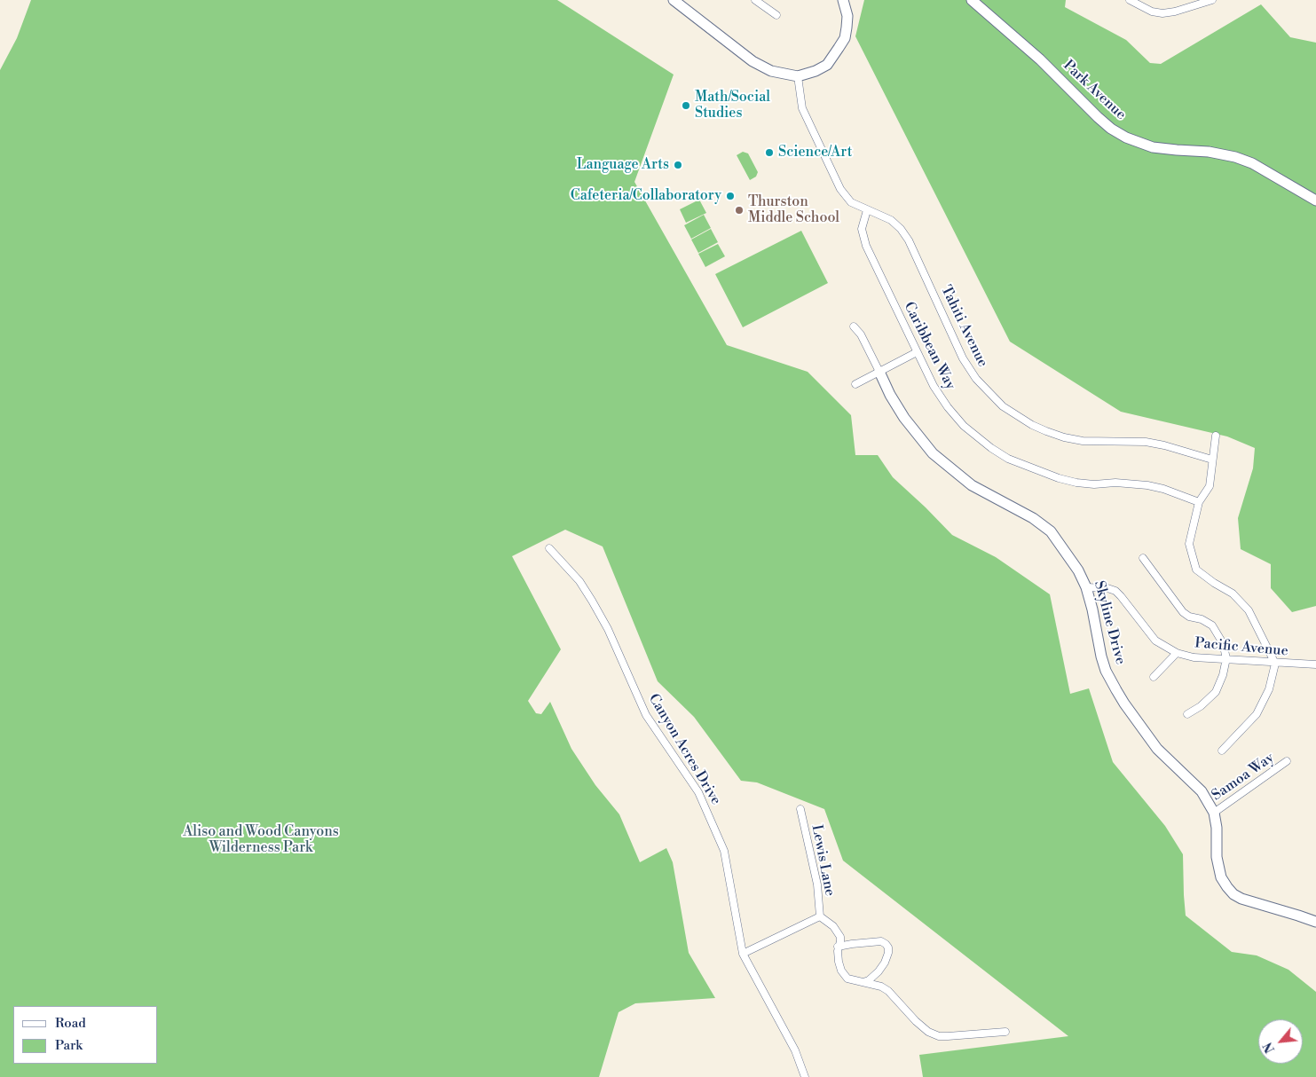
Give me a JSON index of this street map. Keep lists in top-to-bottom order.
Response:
{
  "streets": {
    "street": [
      "Park Avenue",
      "Tahiti Avenue",
      "Caribbean Way",
      "Skyline Drive",
      "Pacific Avenue",
      "Canyon Acres Drive",
      "Samoa Way",
      "Lewis Lane"
    ]
  },
  "crossings": [
    ["Tahiti Avenue", "Caribbean Way"],
    ["Skyline Drive", "Pacific Avenue"],
    ["Skyline Drive", "Samoa Way"]
  ],
  "parks": ["Aliso and Wood Canyons Wilderness Park"],
  "places": [
    "Math/Social Studies",
    "Science/Art",
    "Language Arts",
    "Cafeteria/Collaboratory",
    "Thurston Middle School"
  ],
  "legend": ["Road", "Park"],
  "north": "bottom left"
}
